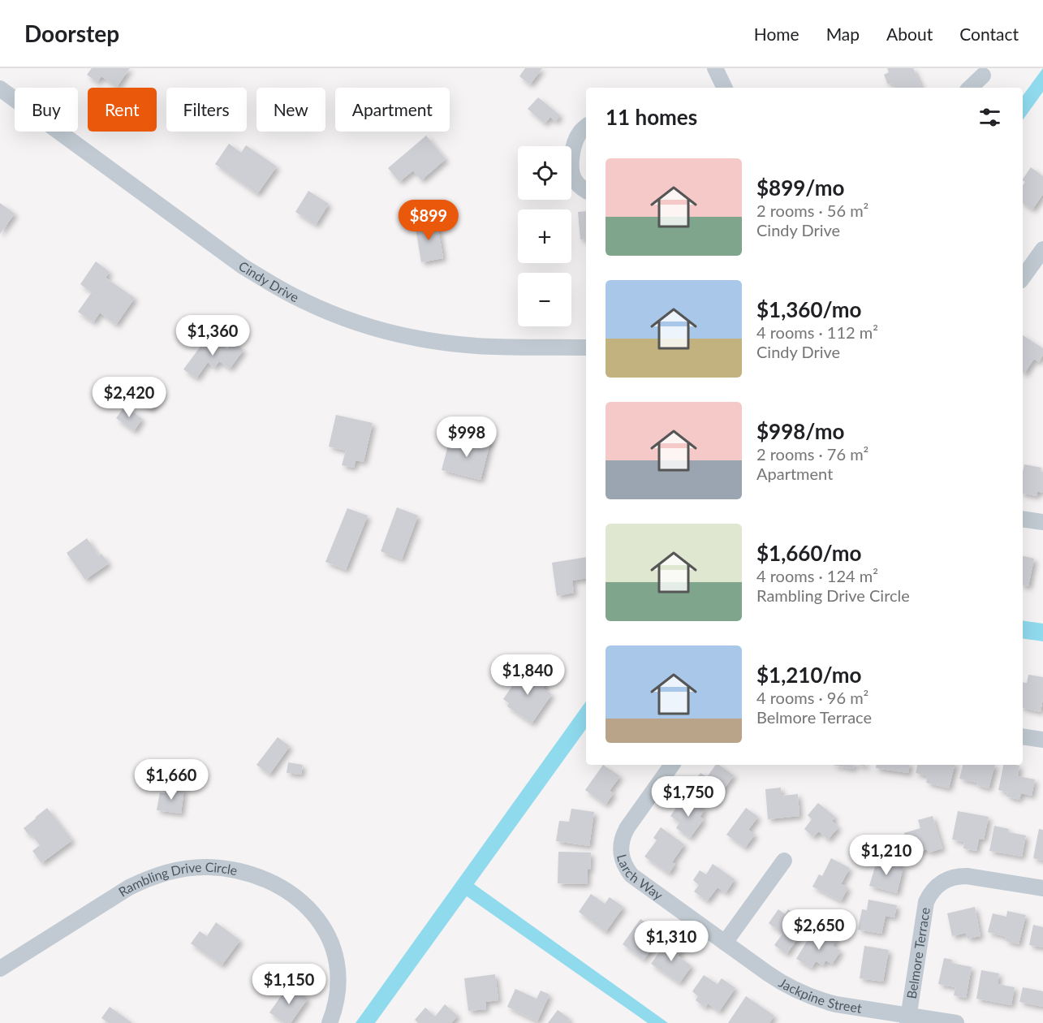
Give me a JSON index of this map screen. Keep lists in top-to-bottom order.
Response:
{
  "streets": {
    "street": [
      "Cindy Drive",
      "Larch Way",
      "Rambling Drive Circle",
      "Belmore Terrace",
      "Jackpine Street"
    ]
  },
  "crossings": [
    ["Larch Way", "Jackpine Street"],
    ["Belmore Terrace", "Jackpine Street"]
  ],
  "page": {
    "header": "Doorstep",
    "nav": [
      "Home",
      "Map",
      "About",
      "Contact"
    ],
    "chip": [
      "Buy",
      "Rent",
      "Filters",
      "New",
      "Apartment"
    ],
    "heading": "11 homes",
    "map_buttons": ["+", "−"],
    "list": [
      {
        "name": "$899/mo",
        "note": "2 rooms · 56 m² · Cindy Drive"
      },
      {
        "name": "$1,360/mo",
        "note": "4 rooms · 112 m² · Cindy Drive"
      },
      {
        "name": "$998/mo",
        "note": "2 rooms · 76 m² · Apartment"
      },
      {
        "name": "$1,660/mo",
        "note": "4 rooms · 124 m² · Rambling Drive Circle"
      },
      {
        "name": "$1,210/mo",
        "note": "4 rooms · 96 m² · Belmore Terrace"
      }
    ],
    "price": [
      "$899",
      "$1,360",
      "$2,420",
      "$998",
      "$1,840",
      "$1,660",
      "$1,750",
      "$1,210",
      "$2,650",
      "$1,310",
      "$1,150"
    ]
  }
}
